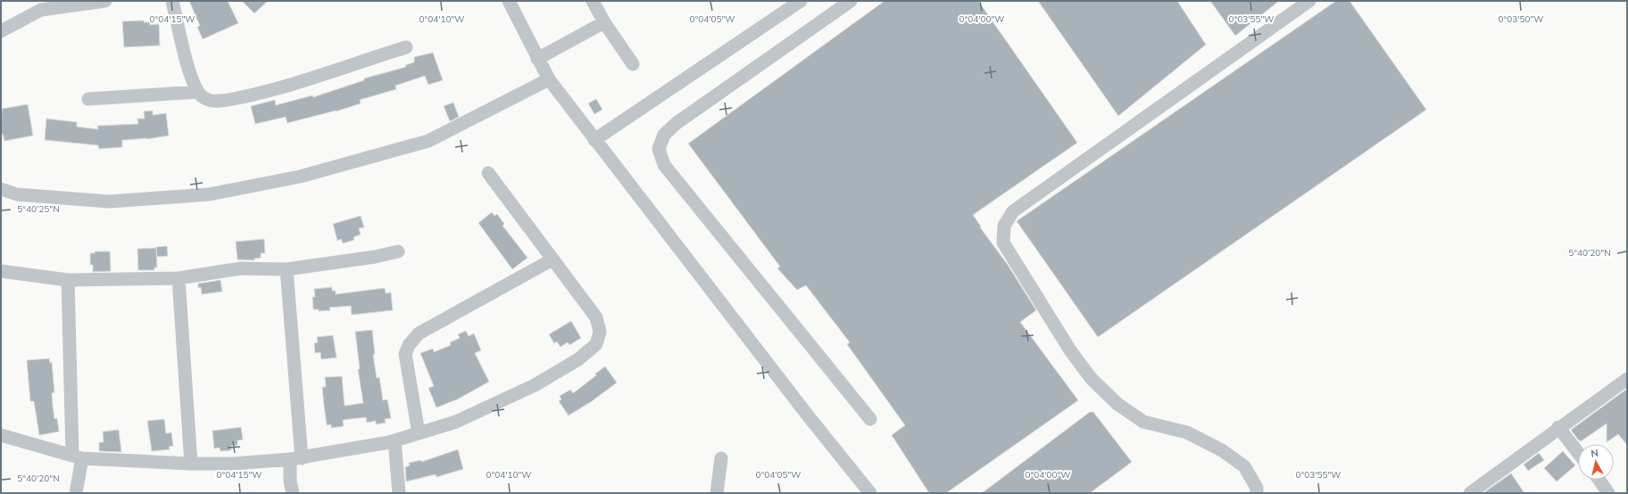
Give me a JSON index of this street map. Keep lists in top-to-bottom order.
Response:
{
  "north": "top",
  "coordinates": [
    "0°04'15\"W",
    "0°04'10\"W",
    "0°04'05\"W",
    "0°04'00\"W",
    "0°03'55\"W",
    "0°03'50\"W",
    "5°40'25\"N",
    "5°40'20\"N"
  ]
}
